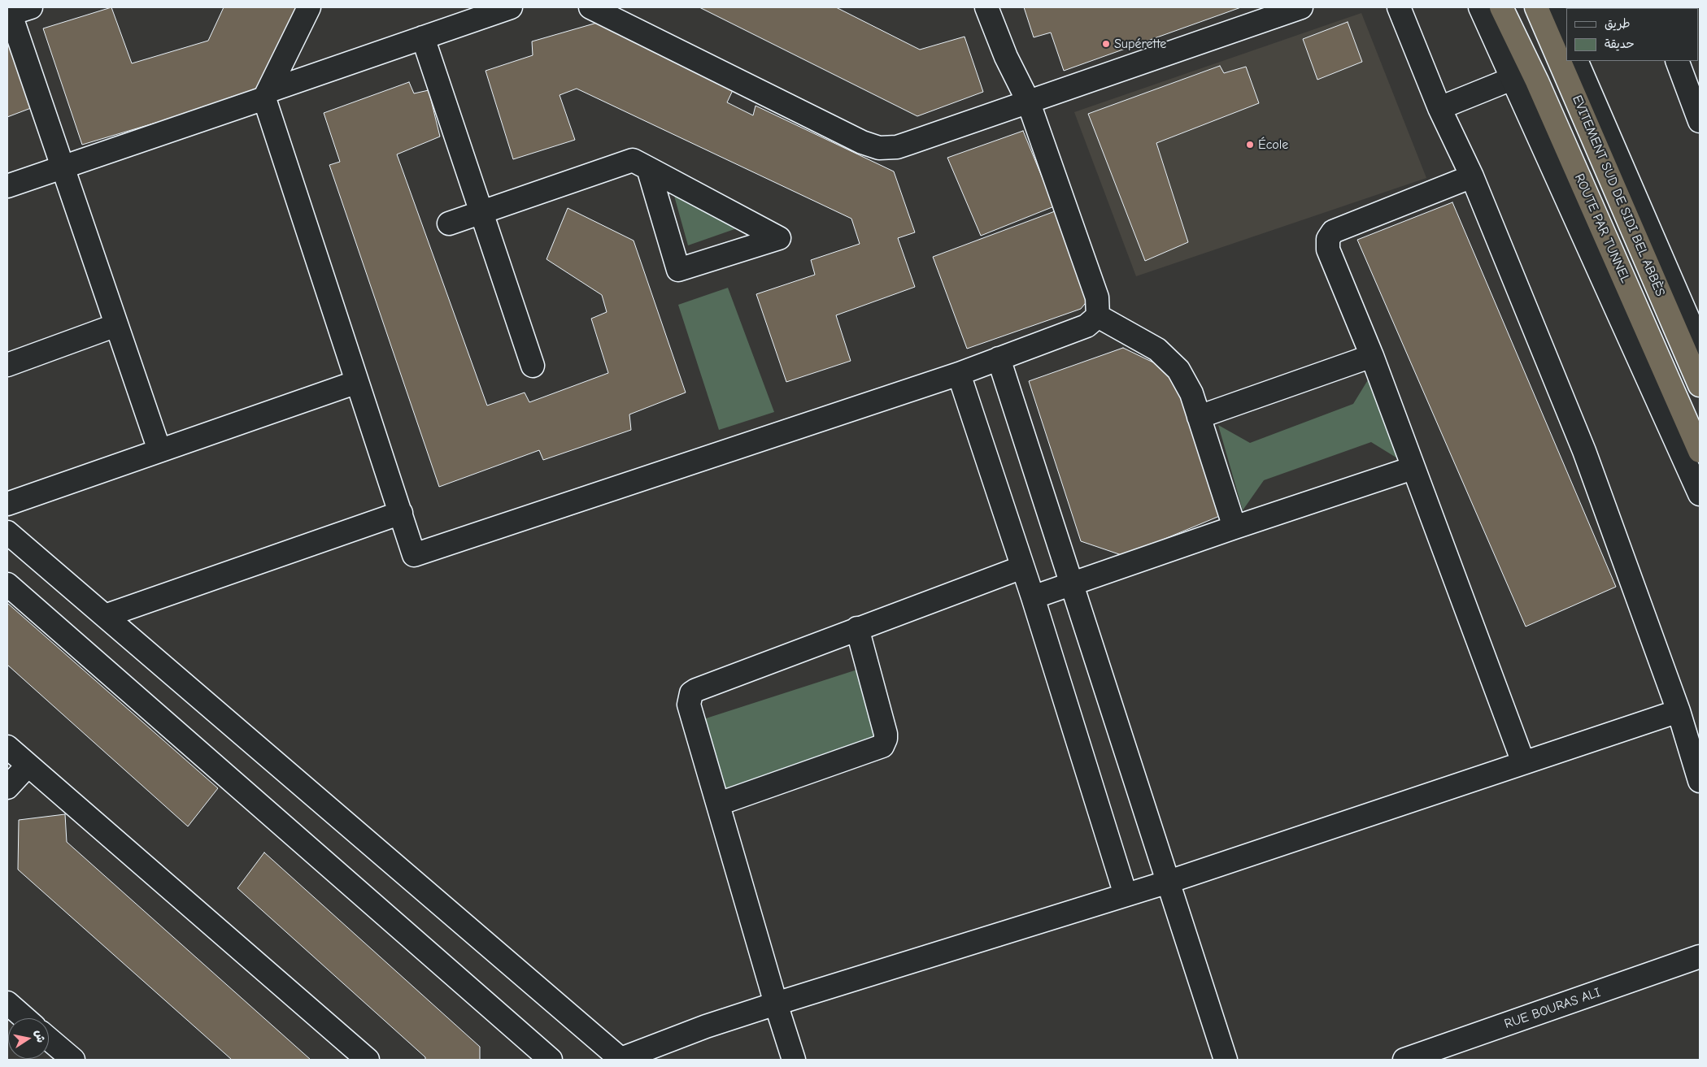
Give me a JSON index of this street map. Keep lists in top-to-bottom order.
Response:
{
  "streets": {
    "highway": ["EVITEMENT SUD DE SIDI BEL ABBÈS", "ROUTE PAR TUNNEL"],
    "street": ["RUE BOURAS ALI"]
  },
  "places": ["Supérette", "École"],
  "legend": ["طريق", "حديقة"],
  "north": "right"
}
